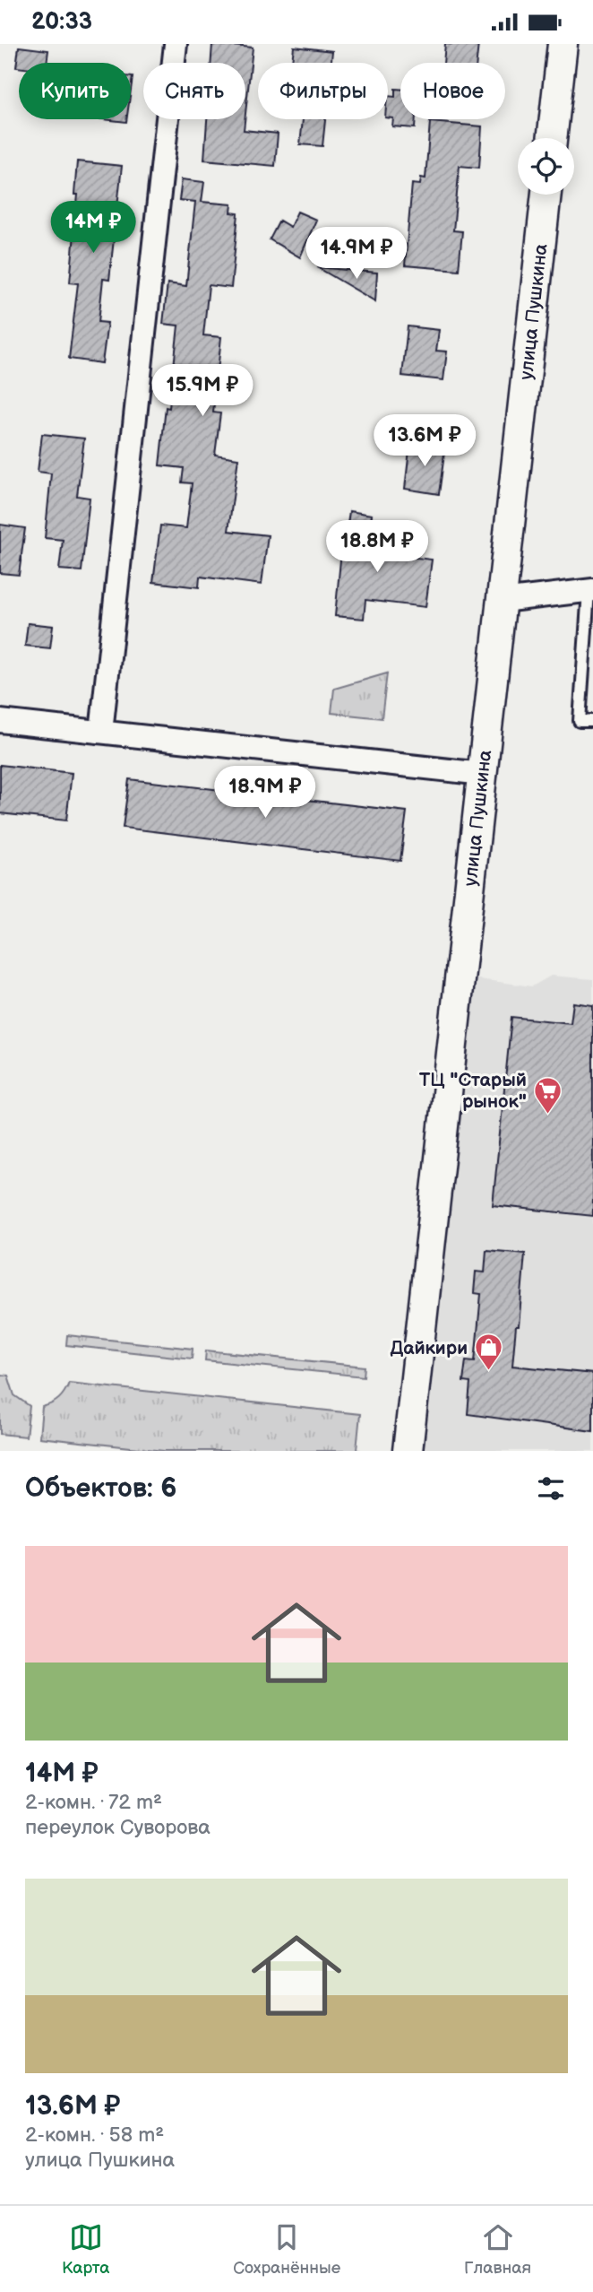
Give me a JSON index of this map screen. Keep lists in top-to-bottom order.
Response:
{
  "streets": {
    "street": ["улица Пушкина"]
  },
  "places": {
    "supermarket": ["ТЦ \"Старый рынок\""],
    "shop": ["Дайкири"]
  },
  "page": {
    "status": "20:33",
    "chip": [
      "Купить",
      "Снять",
      "Фильтры",
      "Новое"
    ],
    "price": [
      "14M ₽",
      "14.9M ₽",
      "15.9M ₽",
      "13.6M ₽",
      "18.8M ₽",
      "18.9M ₽"
    ],
    "heading": "Объектов: 6",
    "list": [
      {
        "name": "14M ₽",
        "note": "2-комн. · 72 m² · переулок Суворова"
      },
      {
        "name": "13.6M ₽",
        "note": "2-комн. · 58 m² · улица Пушкина"
      }
    ],
    "tabs": ["Карта", "Сохранённые", "Главная"]
  }
}
